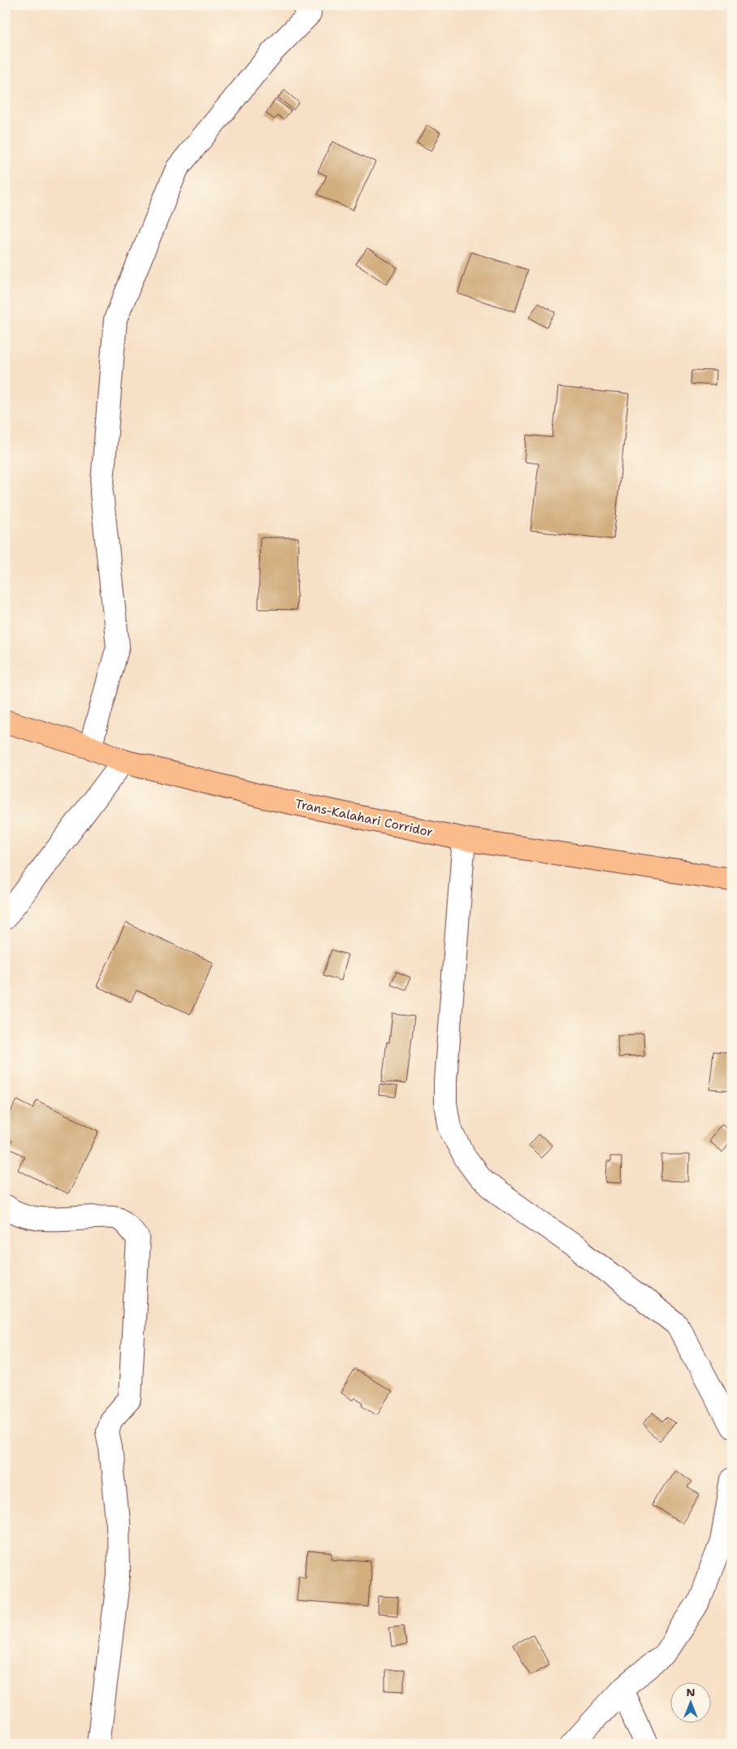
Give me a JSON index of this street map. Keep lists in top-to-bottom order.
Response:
{
  "streets": {
    "highway": ["Trans-Kalahari Corridor"]
  },
  "north": "top"
}
